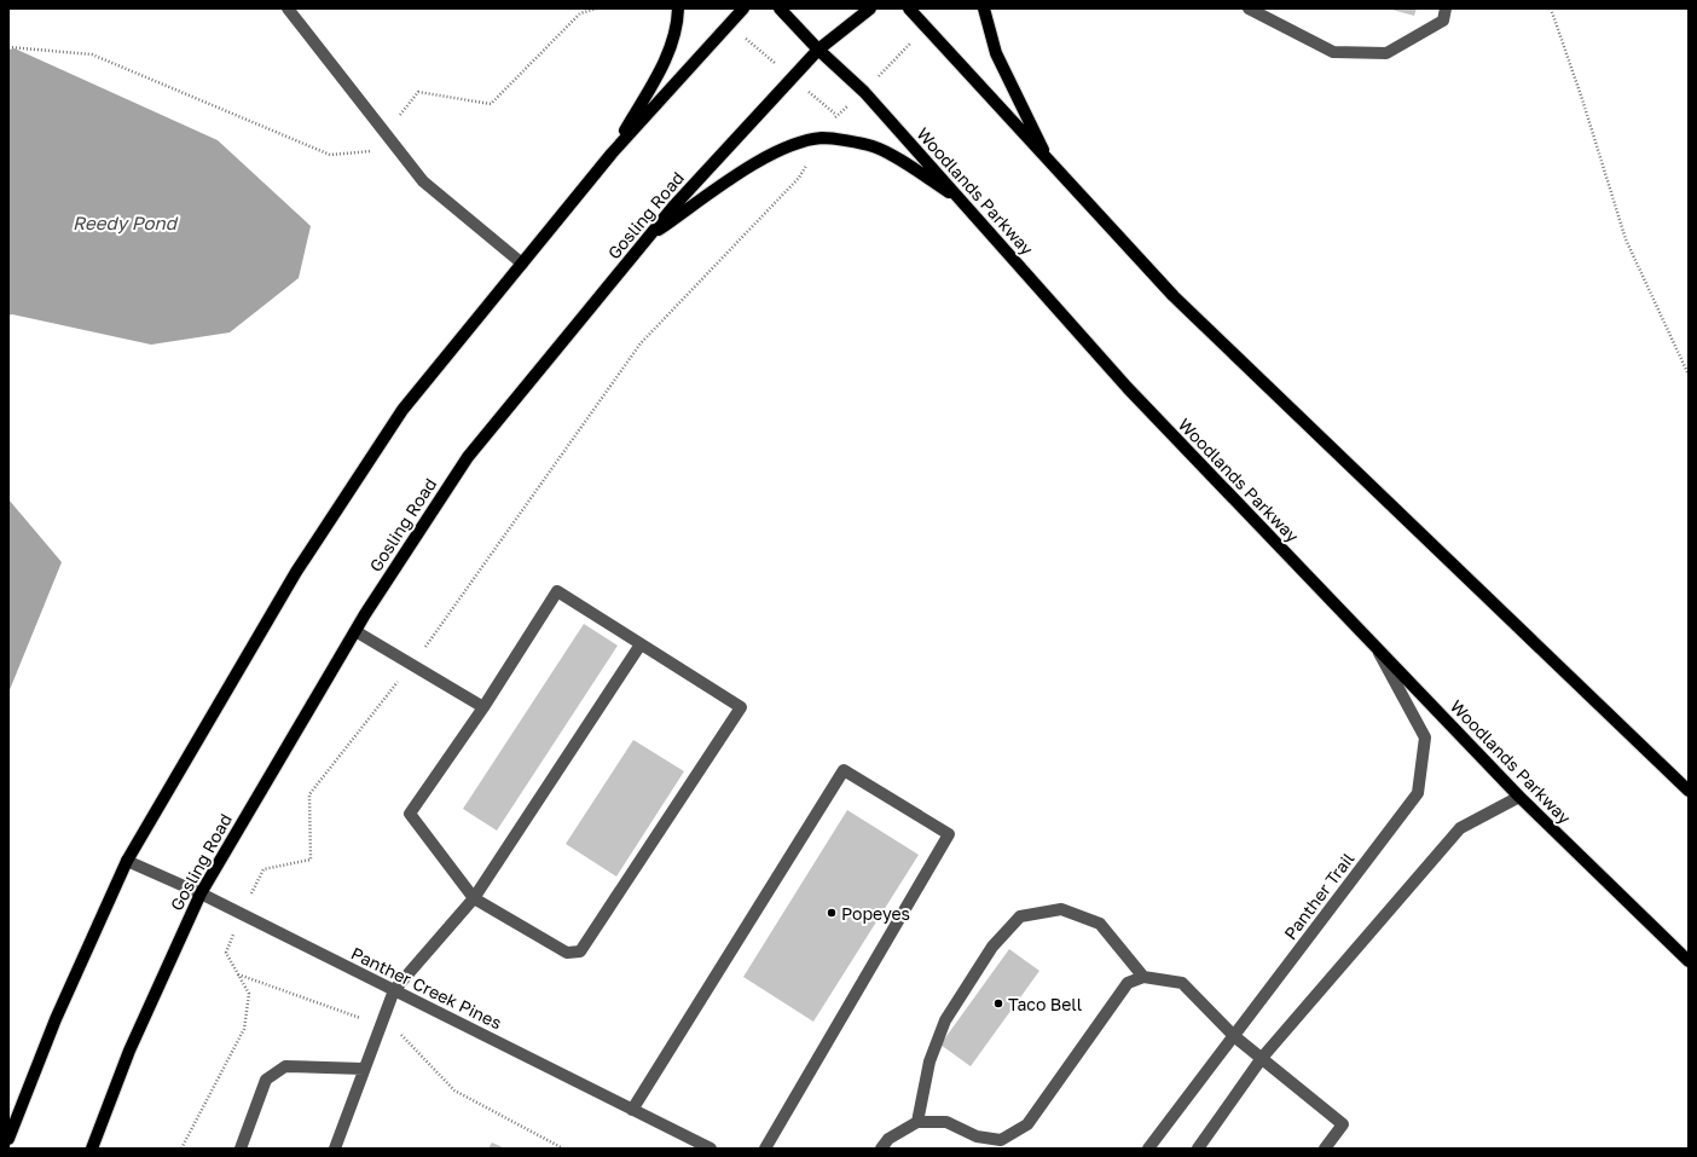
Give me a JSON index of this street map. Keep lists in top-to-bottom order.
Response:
{
  "streets": {
    "main road": ["Woodlands Parkway", "Gosling Road"],
    "street": ["Panther Trail", "Panther Creek Pines"]
  },
  "crossings": [
    ["Woodlands Parkway", "Gosling Road"],
    ["Woodlands Parkway", "Panther Trail"],
    ["Gosling Road", "Panther Creek Pines"]
  ],
  "water": ["Reedy Pond"],
  "places": ["Popeyes", "Taco Bell"]
}
